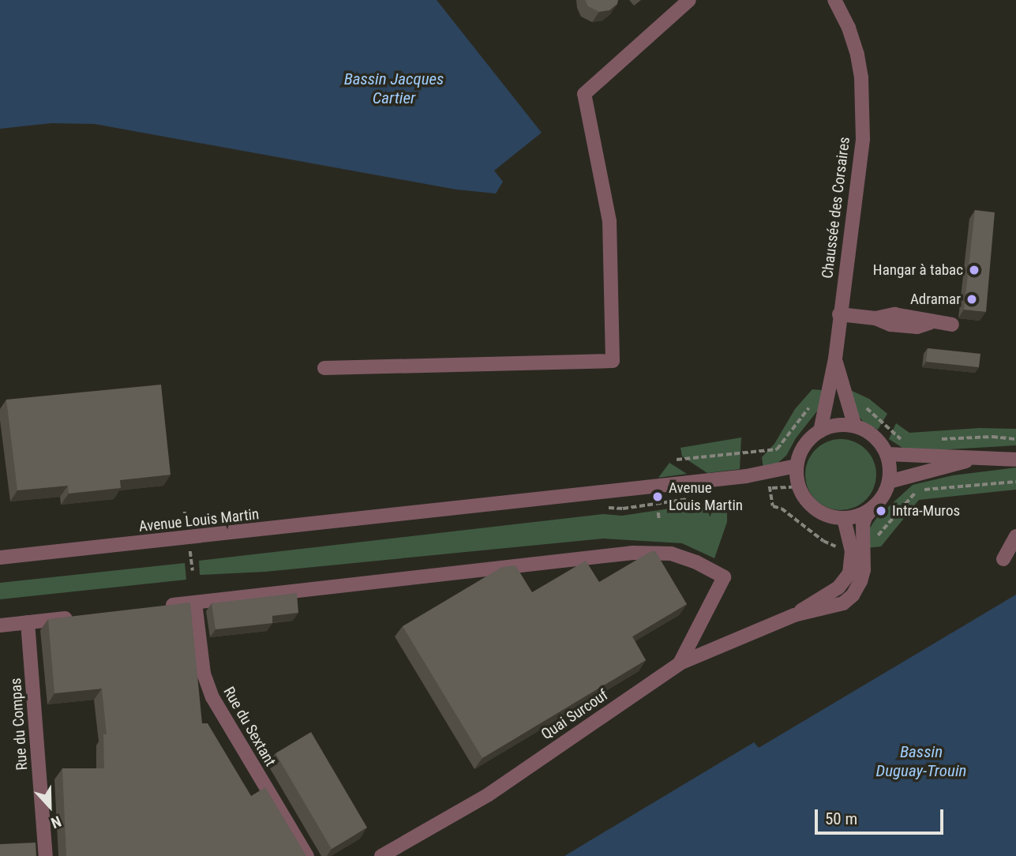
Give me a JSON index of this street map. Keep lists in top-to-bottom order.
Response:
{
  "streets": {
    "street": [
      "Chaussée des Corsaires",
      "Avenue Louis Martin",
      "Quai Surcouf",
      "Rue du Compas",
      "Rue du Sextant"
    ]
  },
  "crossings": [
    ["Chaussée des Corsaires", "Avenue Louis Martin"]
  ],
  "water": ["Bassin Jacques Cartier", "Bassin Duguay-Trouin"],
  "places": [
    "Hangar à tabac",
    "Adramar",
    "Avenue Louis Martin",
    "Intra-Muros"
  ],
  "scale_bar": "50 m",
  "north": "bottom"
}
